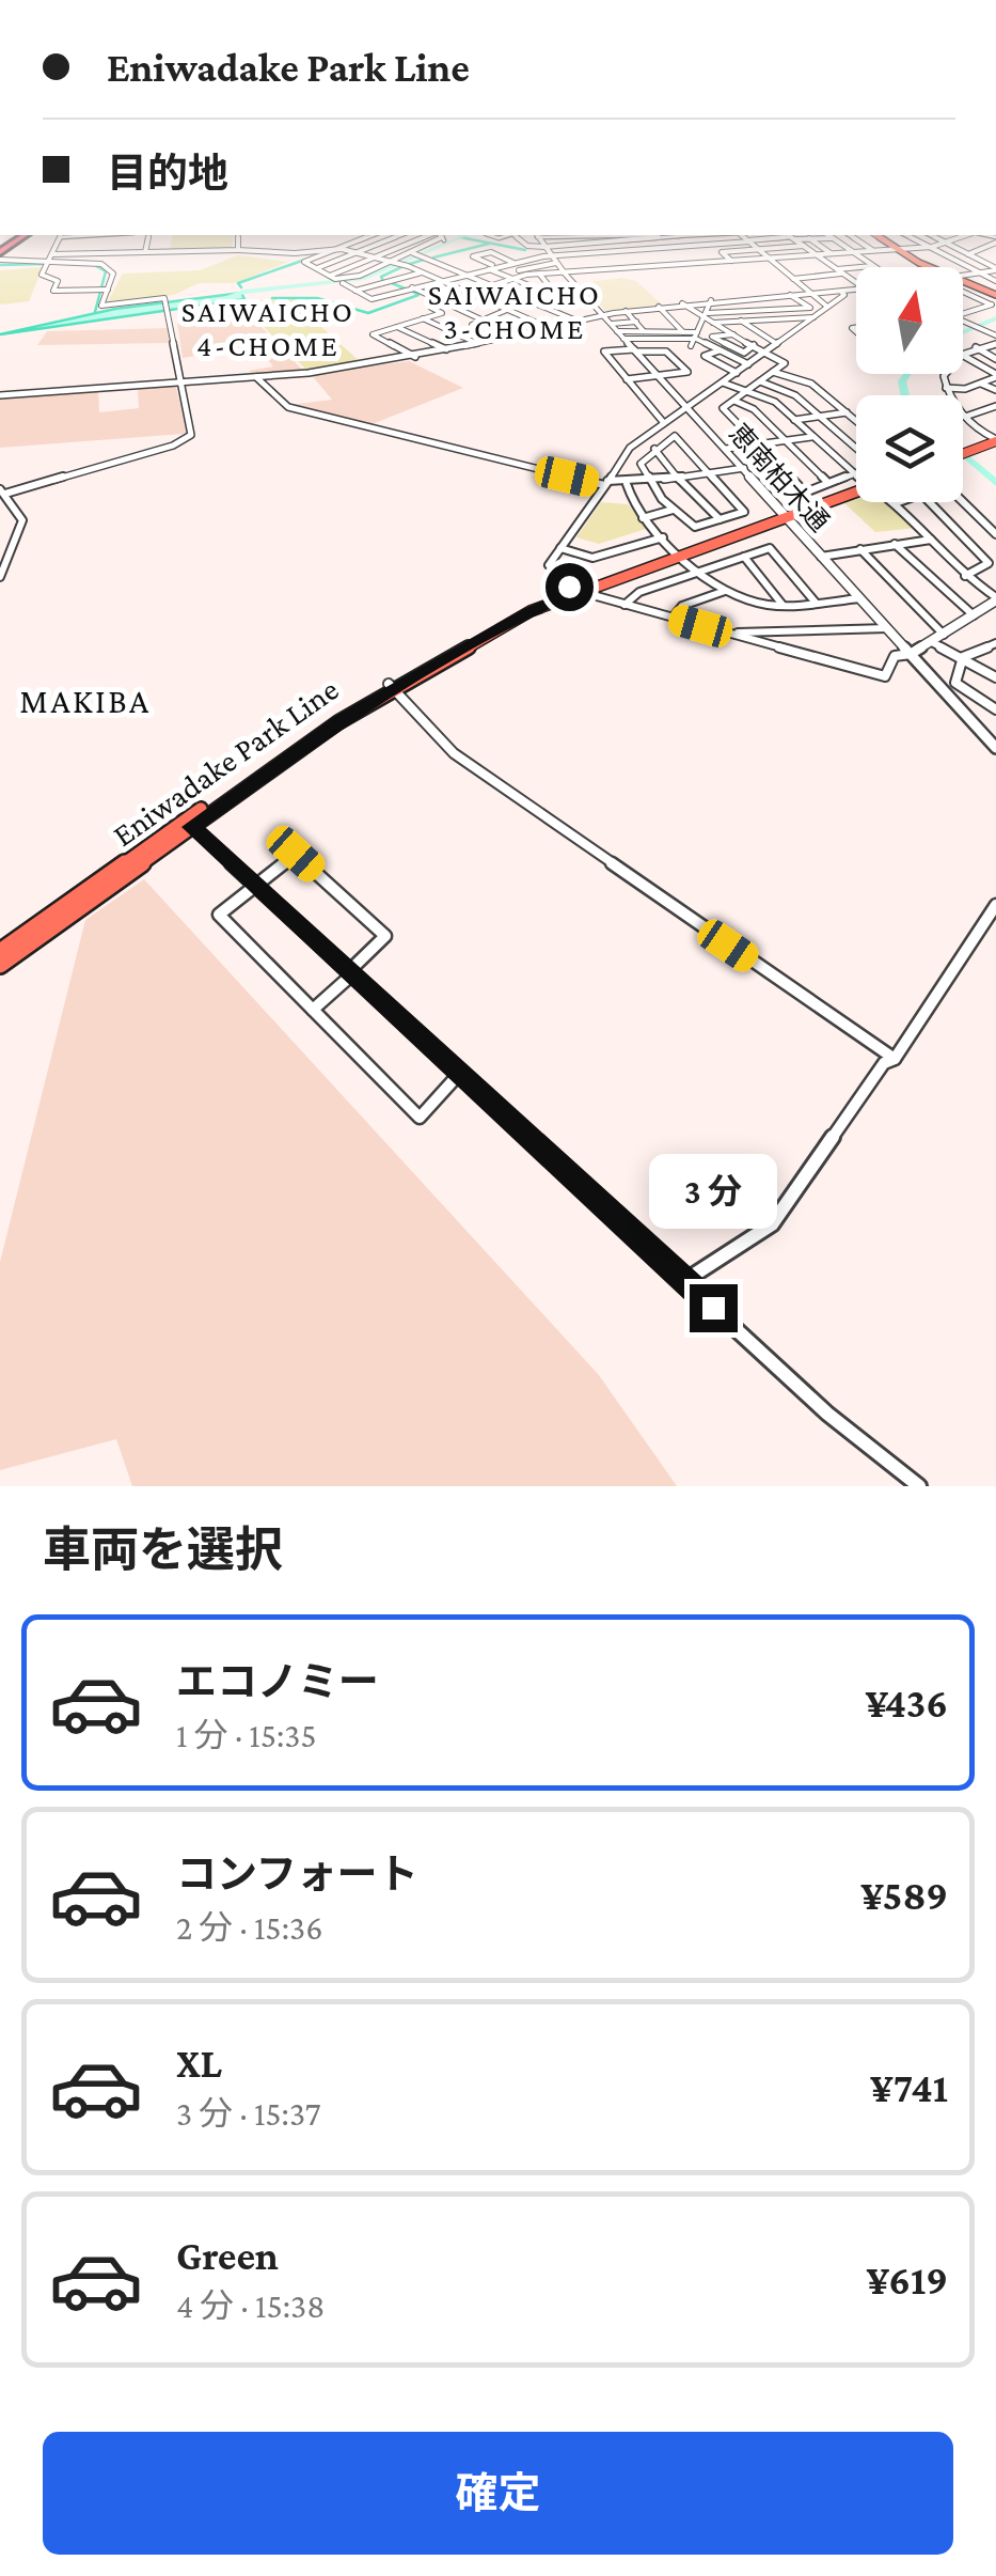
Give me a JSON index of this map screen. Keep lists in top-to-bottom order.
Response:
{
  "streets": {
    "main road": ["Eniwadake Park Line"],
    "street": ["恵南柏木通"]
  },
  "crossings": [
    ["恵南柏木通", "Eniwadake Park Line"]
  ],
  "districts": ["SAIWAICHO 3-CHOME", "SAIWAICHO 4-CHOME", "MAKIBA"],
  "north": "top",
  "page": {
    "banner": ["Eniwadake Park Line", "目的地"],
    "bubble": "3 分",
    "heading": "車両を選択",
    "list": [
      {
        "name": "エコノミー",
        "note": "1 分 · 15:35",
        "value": "¥436"
      },
      {
        "name": "コンフォート",
        "note": "2 分 · 15:36",
        "value": "¥589"
      },
      {
        "name": "XL",
        "note": "3 分 · 15:37",
        "value": "¥741"
      },
      {
        "name": "Green",
        "note": "4 分 · 15:38",
        "value": "¥619"
      }
    ],
    "buttons": "確定"
  }
}
